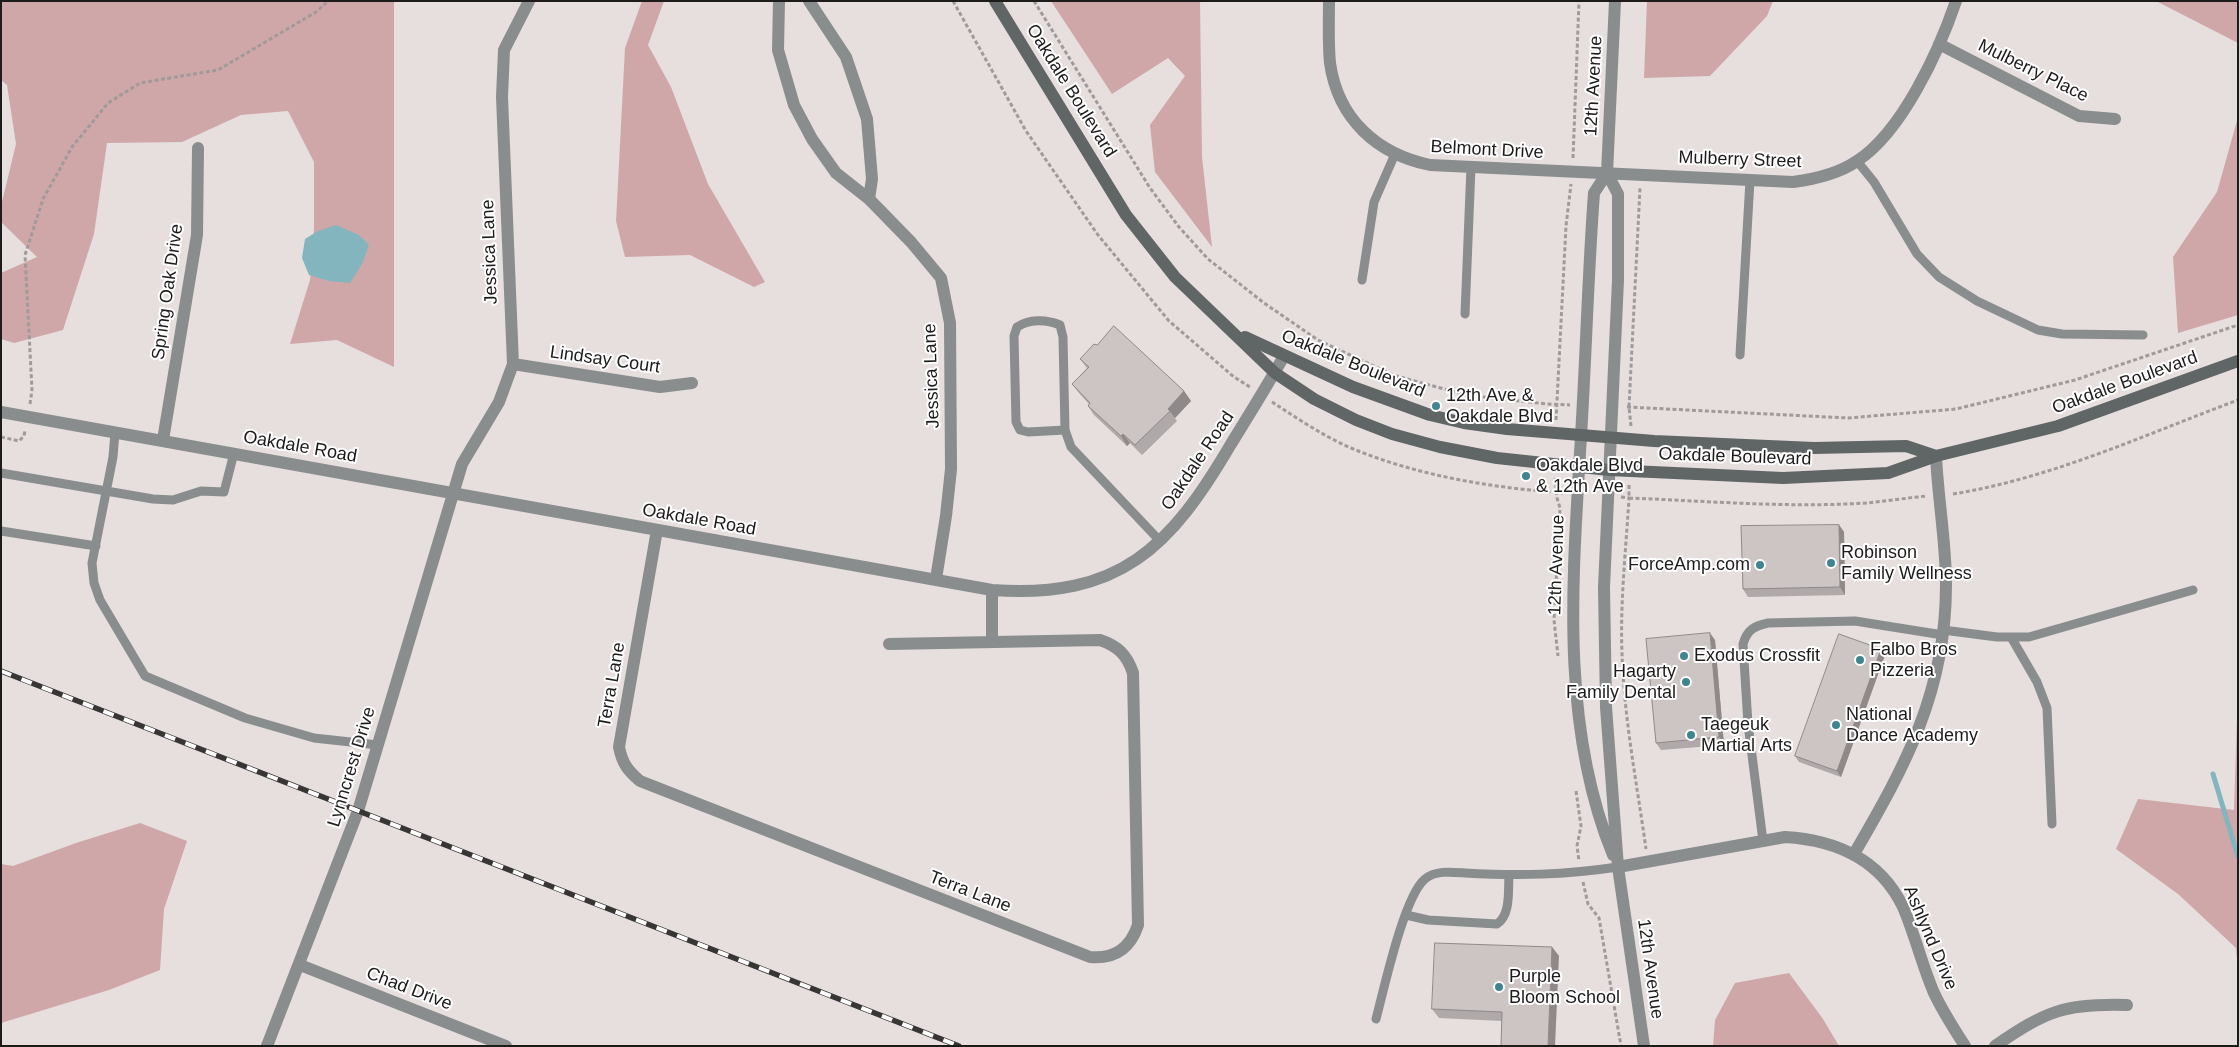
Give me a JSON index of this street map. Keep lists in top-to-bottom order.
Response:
{
  "streets": {
    "main road": ["Oakdale Boulevard"],
    "street": [
      "Mulberry Place",
      "12th Avenue",
      "Belmont Drive",
      "Mulberry Street",
      "Jessica Lane",
      "Spring Oak Drive",
      "Lindsay Court",
      "Oakdale Road",
      "Terra Lane",
      "Lynncrest Drive",
      "Ashlynd Drive",
      "Chad Drive"
    ]
  },
  "crossings": [
    ["Mulberry Place", "Mulberry Street"],
    ["12th Avenue", "Oakdale Boulevard"],
    ["12th Avenue", "Belmont Drive"],
    ["12th Avenue", "Mulberry Street"],
    ["12th Avenue", "Ashlynd Drive"],
    ["Oakdale Boulevard", "Oakdale Road"],
    ["Belmont Drive", "Mulberry Street"],
    ["Jessica Lane", "Lindsay Court"],
    ["Jessica Lane", "Oakdale Road"],
    ["Jessica Lane", "Lynncrest Drive"],
    ["Spring Oak Drive", "Oakdale Road"],
    ["Oakdale Road", "Terra Lane"],
    ["Oakdale Road", "Lynncrest Drive"],
    ["Lynncrest Drive", "Chad Drive"]
  ],
  "places": [
    "12th Ave & Oakdale Blvd",
    "Oakdale Blvd & 12th Ave",
    "Robinson Family Wellness",
    "ForceAmp.com",
    "Exodus Crossfit",
    "Falbo Bros Pizzeria",
    "Hagarty Family Dental",
    "National Dance Academy",
    "Taegeuk Martial Arts",
    "Purple Bloom School"
  ]
}
